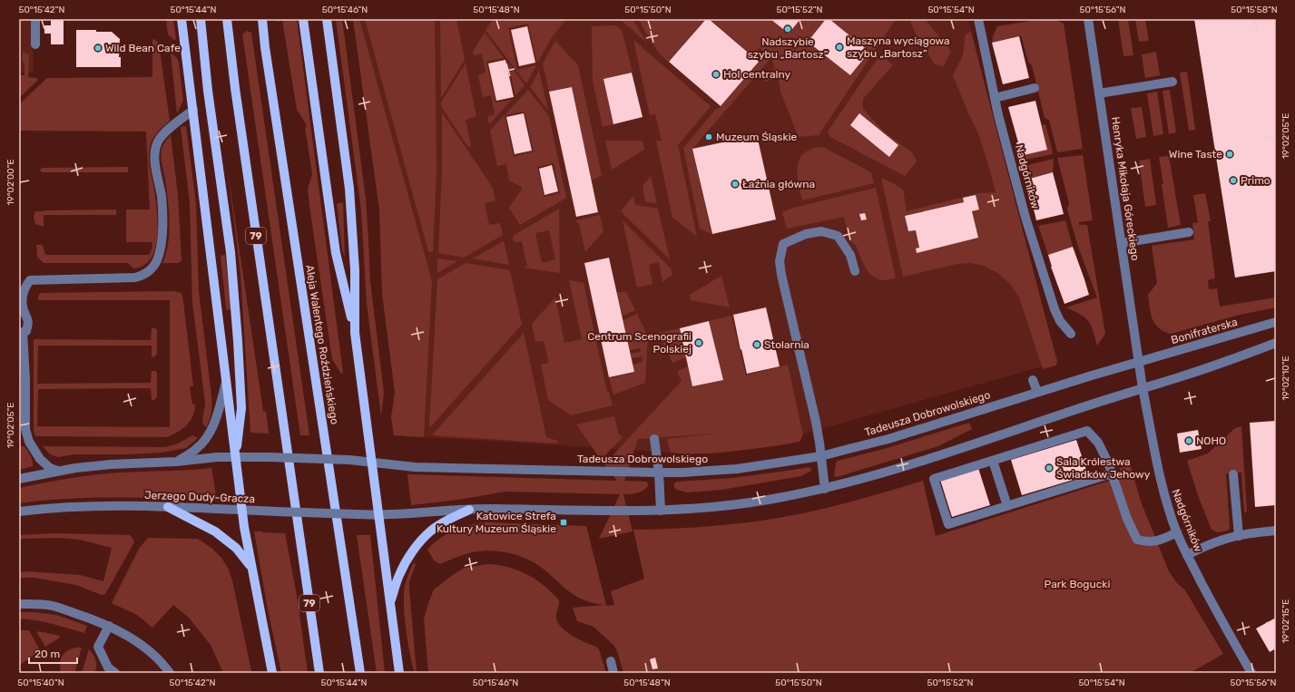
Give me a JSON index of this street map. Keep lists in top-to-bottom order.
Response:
{
  "streets": {
    "main road": ["79", "Aleja Walentego Roździeńskiego"],
    "street": [
      "Nadgórników",
      "Henryka Mikołaja Góreckiego",
      "Bonifraterska",
      "Tadeusza Dobrowolskiego",
      "Jerzego Dudy-Gracza"
    ]
  },
  "crossings": [
    ["Nadgórników", "Henryka Mikołaja Góreckiego"],
    ["Nadgórników", "Bonifraterska"],
    ["Nadgórników", "Tadeusza Dobrowolskiego"],
    ["Henryka Mikołaja Góreckiego", "Bonifraterska"],
    ["Henryka Mikołaja Góreckiego", "Tadeusza Dobrowolskiego"],
    ["Bonifraterska", "Tadeusza Dobrowolskiego"]
  ],
  "parks": ["Park Bogucki"],
  "places": {
    "other": [
      "Nadszybie szybu „Bartosz”",
      "Maszyna wyciągowa szybu „Bartosz”",
      "Wild Bean Cafe",
      "Hol centralny",
      "Muzeum Śląskie",
      "Wine Taste",
      "Primo",
      "Łaźnia główna",
      "Centrum Scenografii Polskiej",
      "Stolarnia",
      "NOHO",
      "Sala Królestwa Świadków Jehowy"
    ],
    "transit": ["Katowice Strefa Kultury Muzeum Śląskie"]
  },
  "scale_bar": "20 m",
  "coordinates": [
    "50°15'42\"N",
    "50°15'44\"N",
    "50°15'46\"N",
    "50°15'48\"N",
    "50°15'50\"N",
    "50°15'52\"N",
    "50°15'54\"N",
    "50°15'56\"N",
    "50°15'58\"N",
    "19°02'05\"E",
    "19°02'00\"E",
    "19°02'10\"E",
    "19°02'15\"E",
    "50°15'40\"N"
  ]
}
